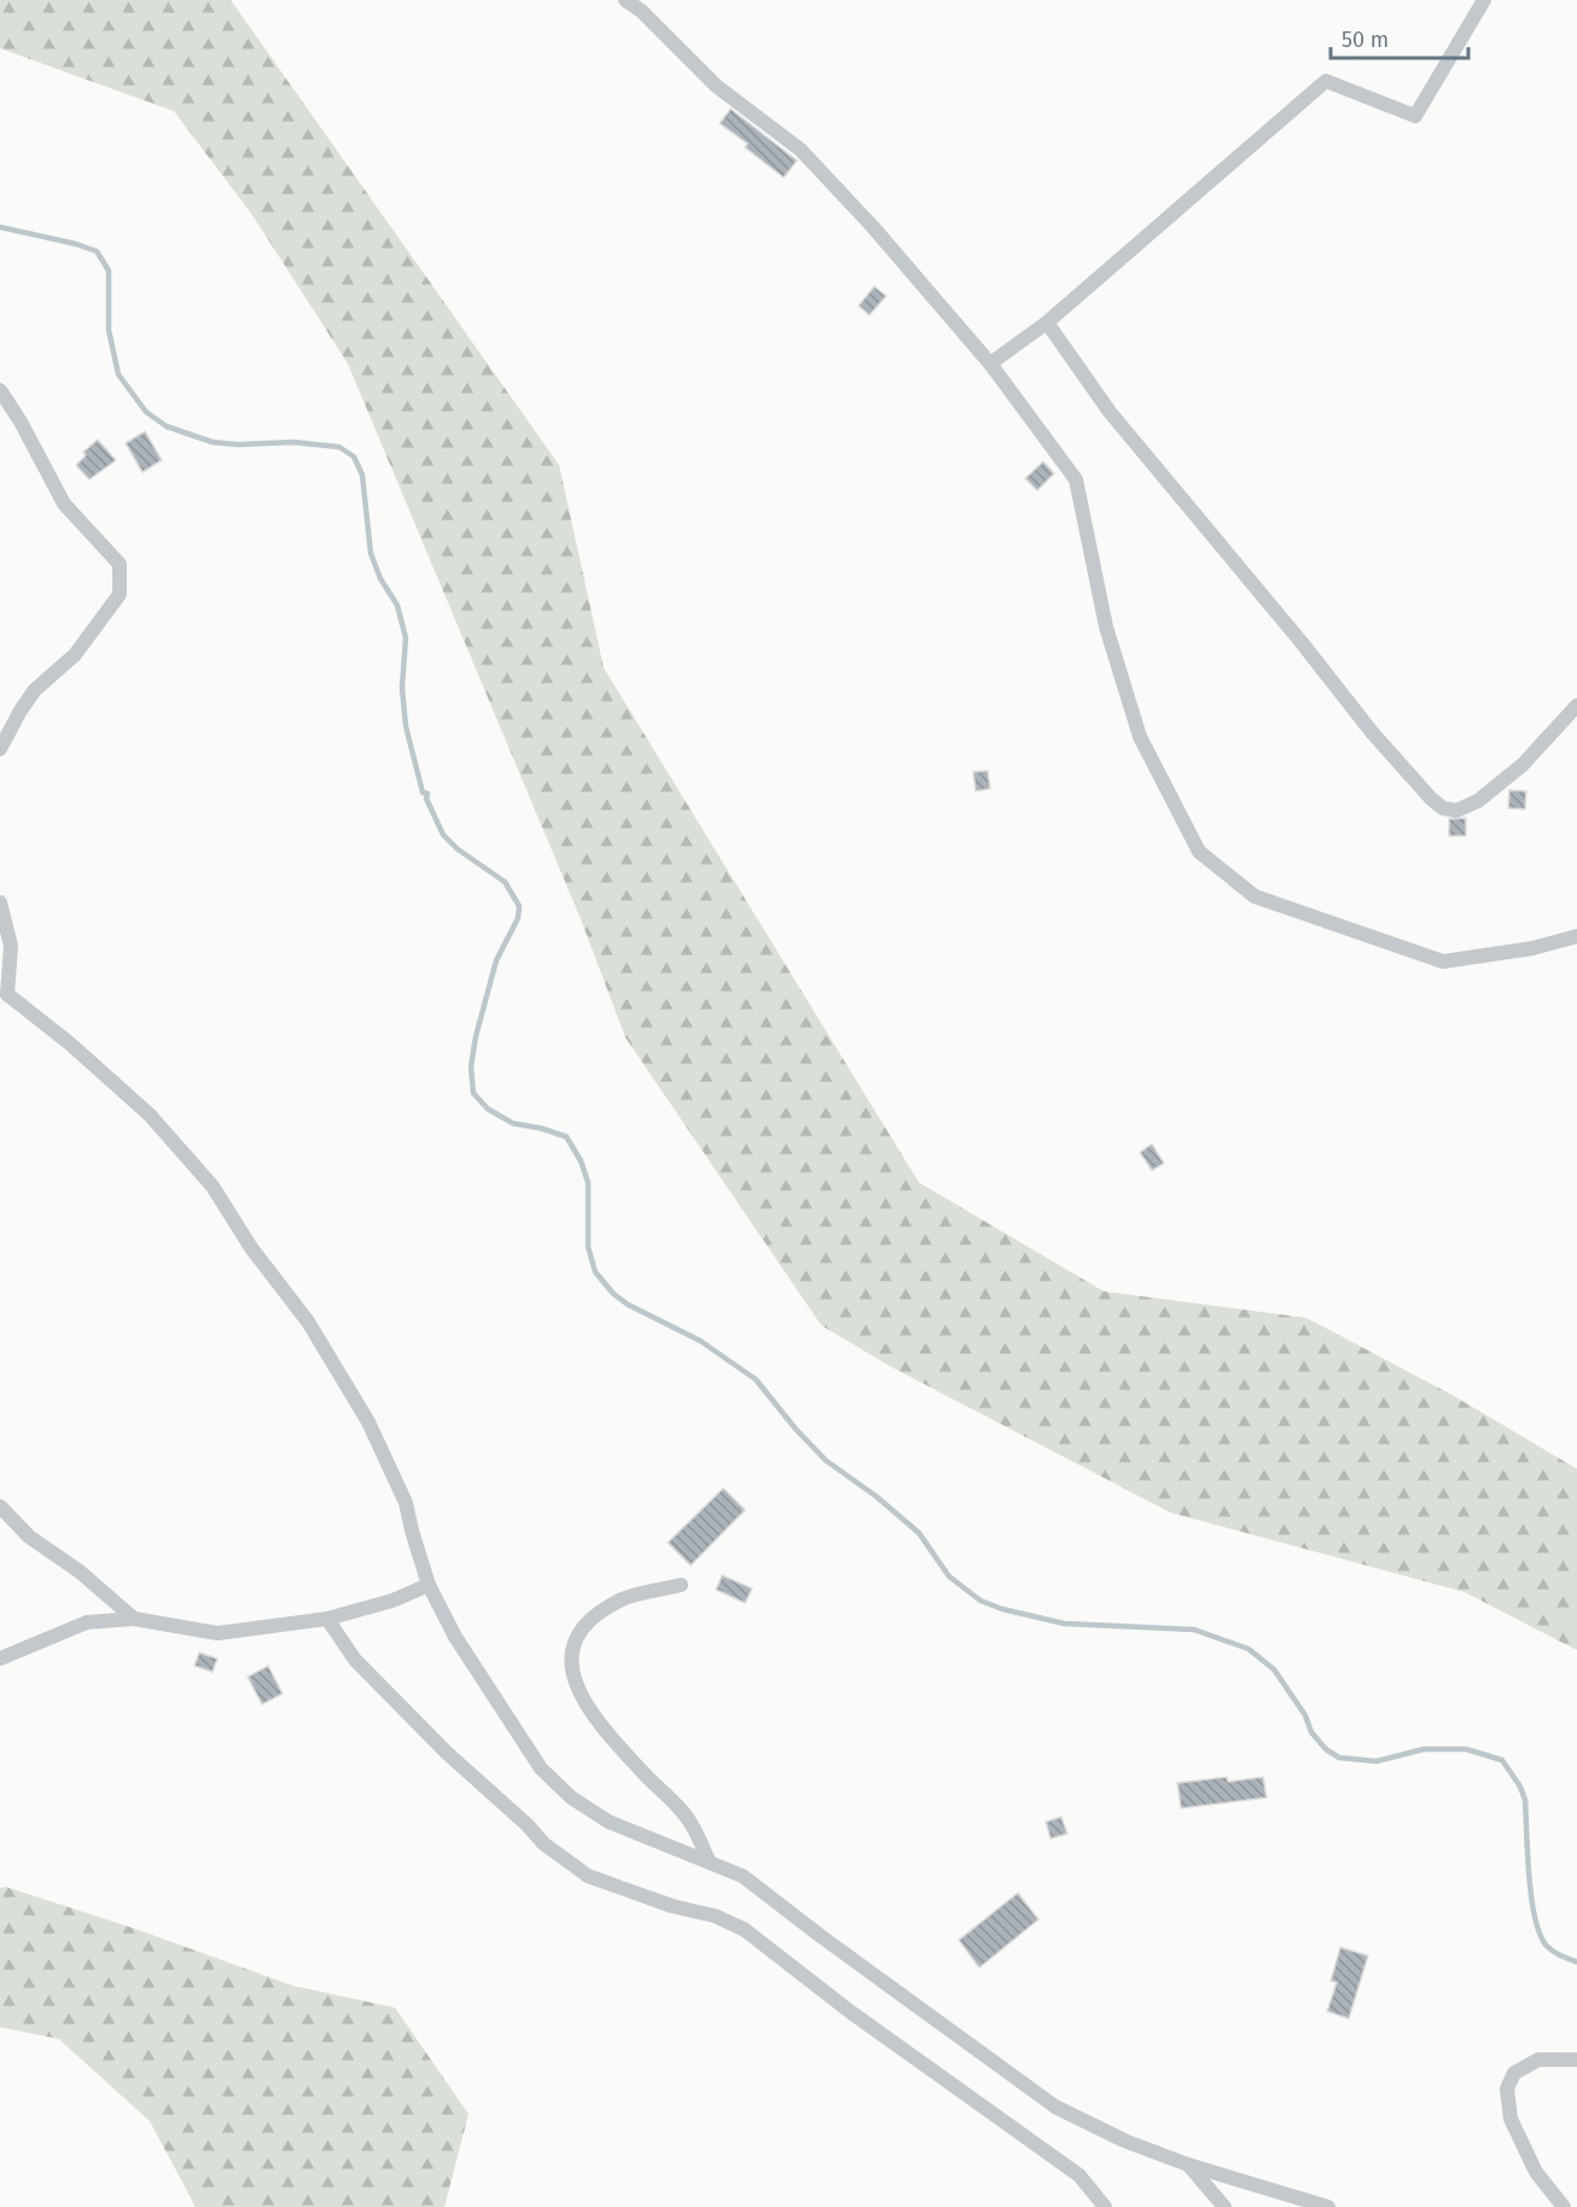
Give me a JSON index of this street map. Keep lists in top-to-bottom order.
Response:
{
  "scale_bar": "50 m"
}
